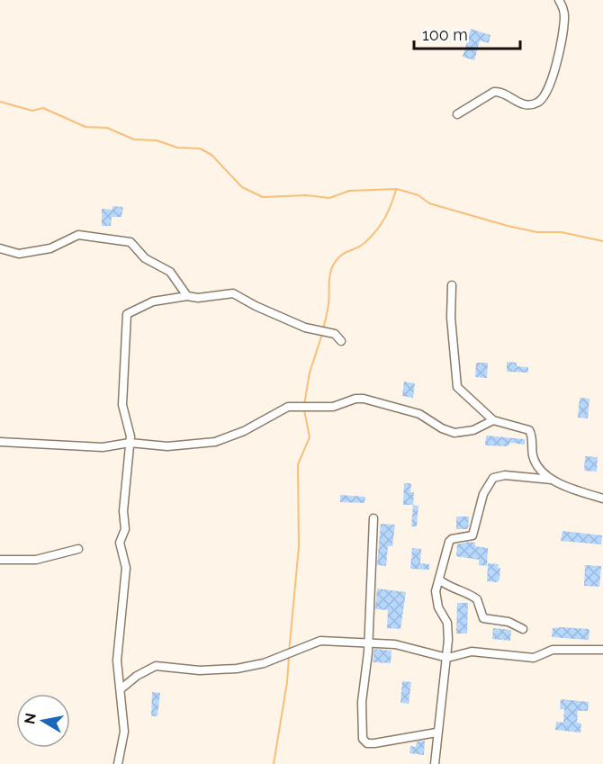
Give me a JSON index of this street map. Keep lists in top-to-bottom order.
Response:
{
  "scale_bar": "100 m",
  "north": "left"
}
